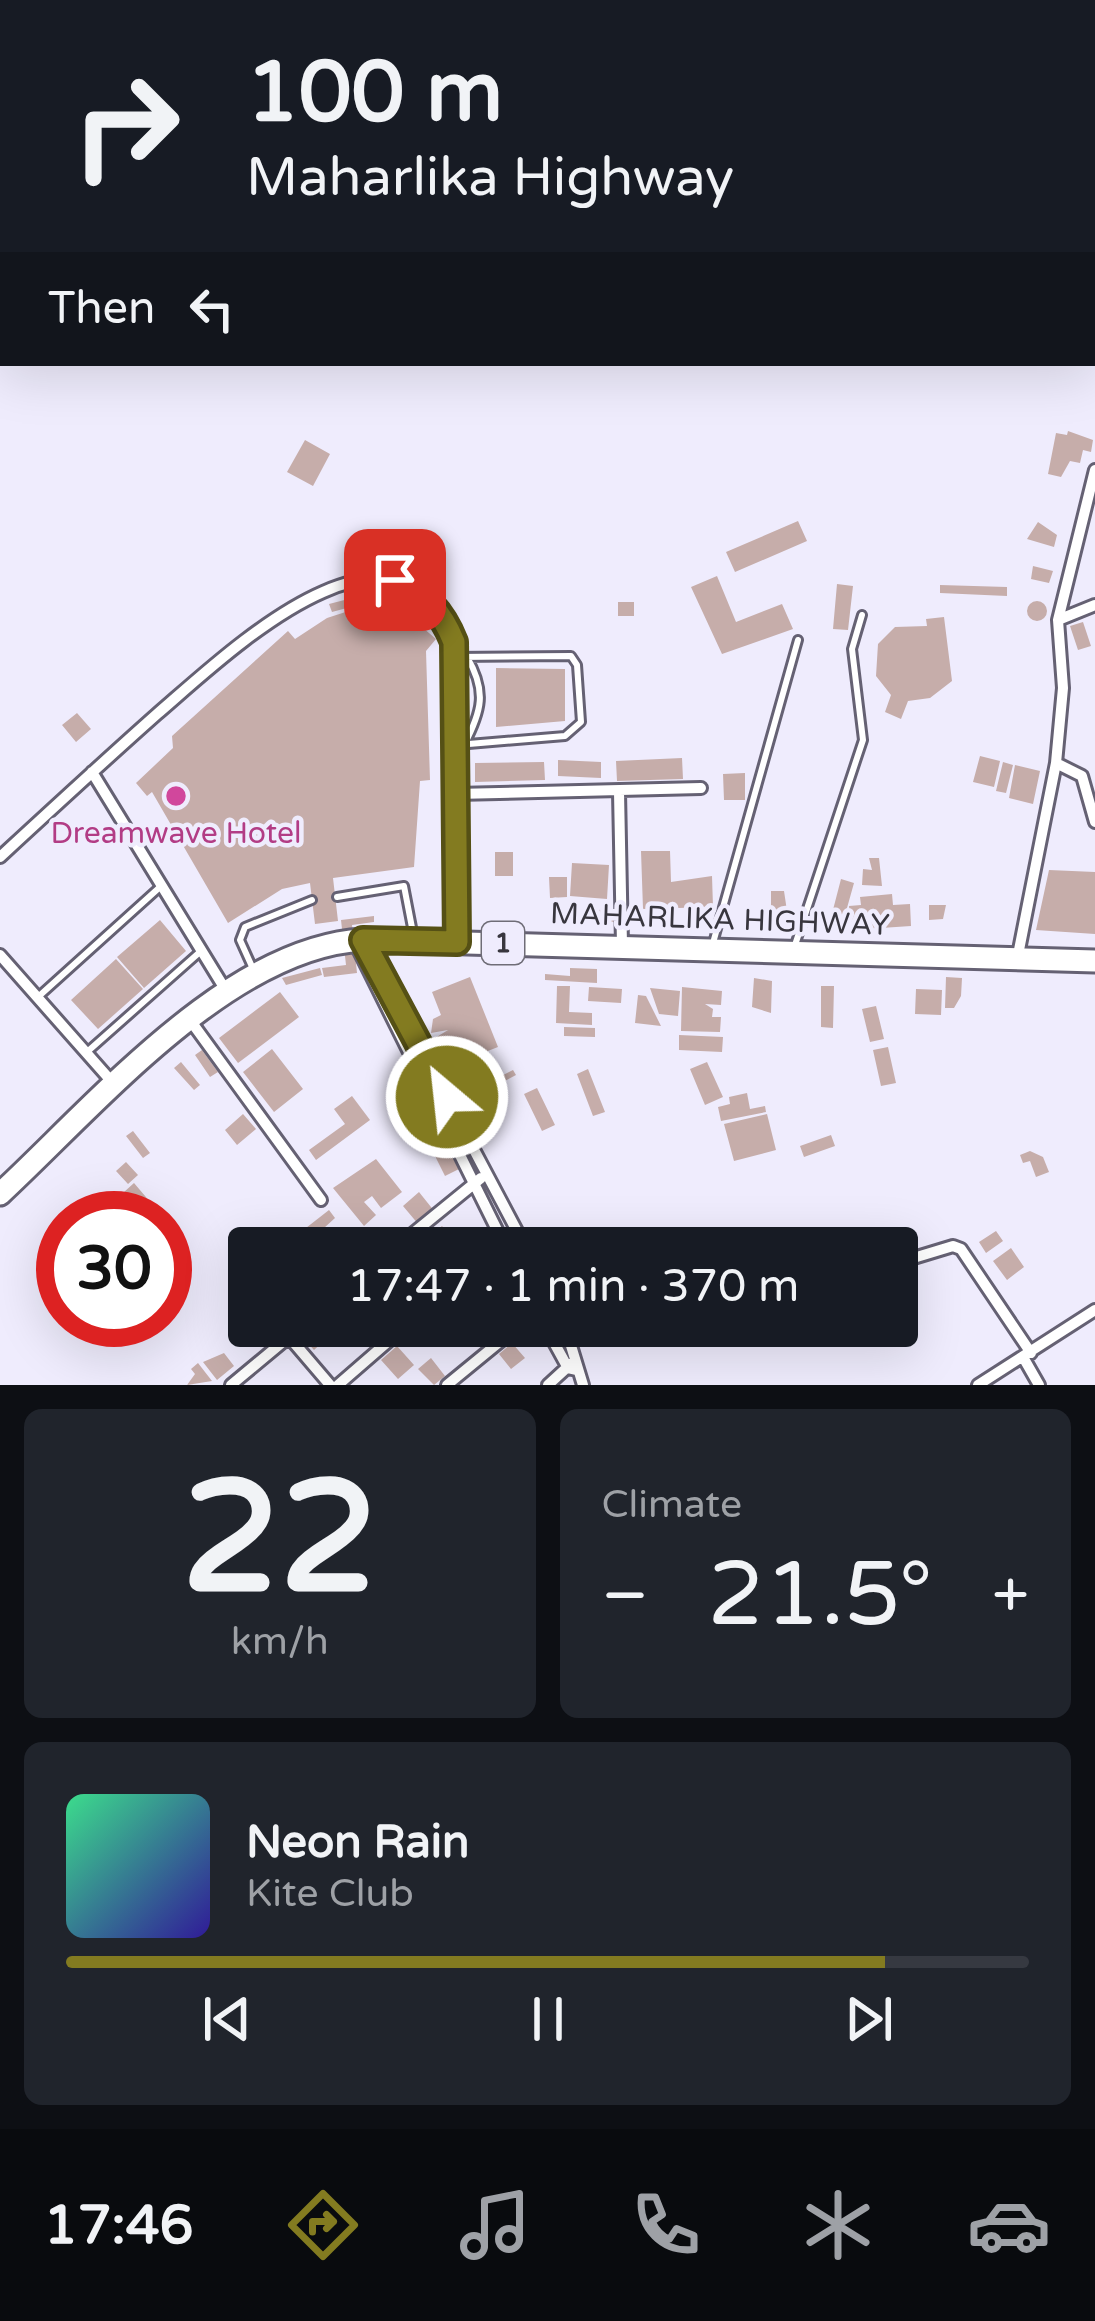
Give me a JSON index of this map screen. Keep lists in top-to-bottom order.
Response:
{
  "streets": {
    "highway": ["MAHARLIKA HIGHWAY", "1"]
  },
  "places": ["Dreamwave Hotel"],
  "page": {
    "turn": ["100 m", "Maharlika Highway"],
    "then": "Then",
    "limit": "30",
    "trip": "17:47 · 1 min · 370 m",
    "tile": [
      ["22", "km/h"],
      "Climate"
    ],
    "heat": ["−", "21.5°", "+"],
    "song": ["Neon Rain", "Kite Club"],
    "tabs": "17:46"
  }
}
